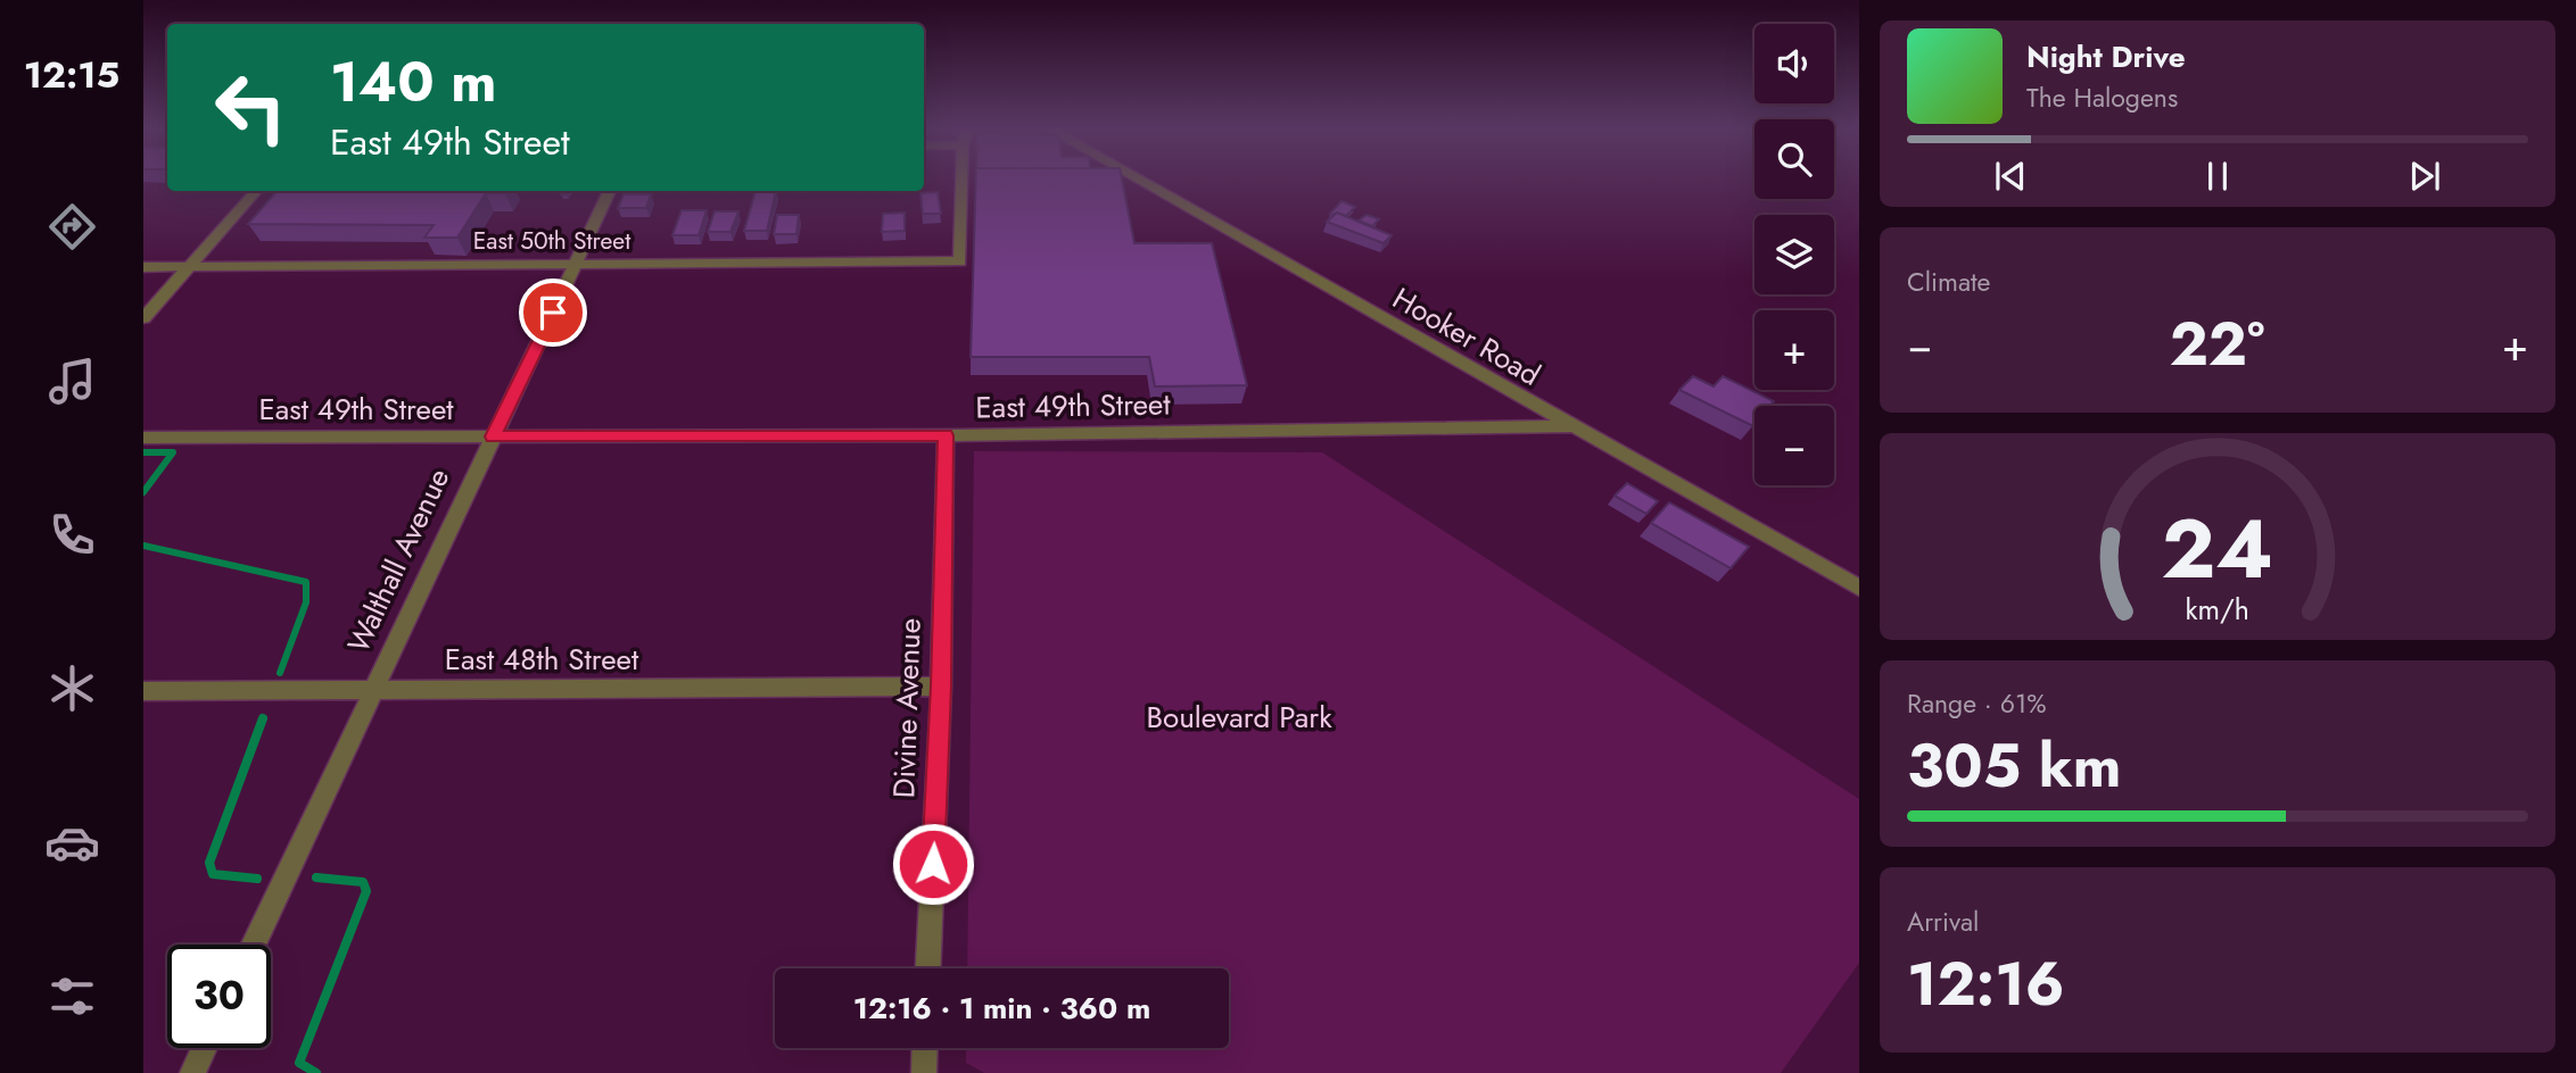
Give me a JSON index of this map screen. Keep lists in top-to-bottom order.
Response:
{
  "streets": {
    "street": [
      "East 50th Street",
      "Hooker Road",
      "East 49th Street",
      "Walthall Avenue",
      "East 48th Street",
      "Divine Avenue"
    ]
  },
  "crossings": [
    ["East 50th Street", "Walthall Avenue"],
    ["Hooker Road", "East 49th Street"],
    ["East 49th Street", "Walthall Avenue"],
    ["East 49th Street", "Divine Avenue"],
    ["Walthall Avenue", "East 48th Street"],
    ["East 48th Street", "Divine Avenue"]
  ],
  "parks": ["Boulevard Park"],
  "page": {
    "tabs": "12:15",
    "map_buttons": ["+", "−"],
    "turn": ["140 m", "East 49th Street"],
    "song": ["Night Drive", "The Halogens"],
    "tile": [
      "Climate",
      ["Range · 61%", "305 km"],
      ["Arrival", "12:16"]
    ],
    "heat": ["−", "22°", "+"],
    "limit": "30",
    "trip": "12:16 · 1 min · 360 m",
    "gauge": ["24", "km/h"]
  }
}
